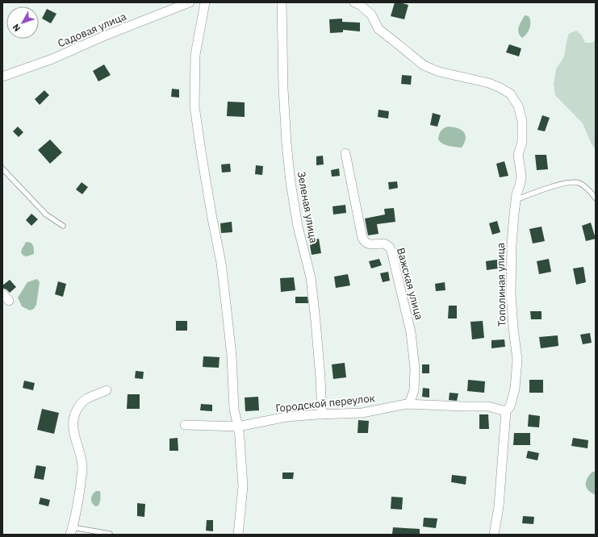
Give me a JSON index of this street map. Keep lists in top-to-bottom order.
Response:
{
  "streets": {
    "street": [
      "Садовая улица",
      "Зеленая улица",
      "Важская улица",
      "Тополиная улица",
      "Городской переулок"
    ]
  },
  "crossings": [
    ["Зеленая улица", "Городской переулок"],
    ["Важская улица", "Городской переулок"],
    ["Тополиная улица", "Городской переулок"]
  ],
  "north": "bottom left"
}
